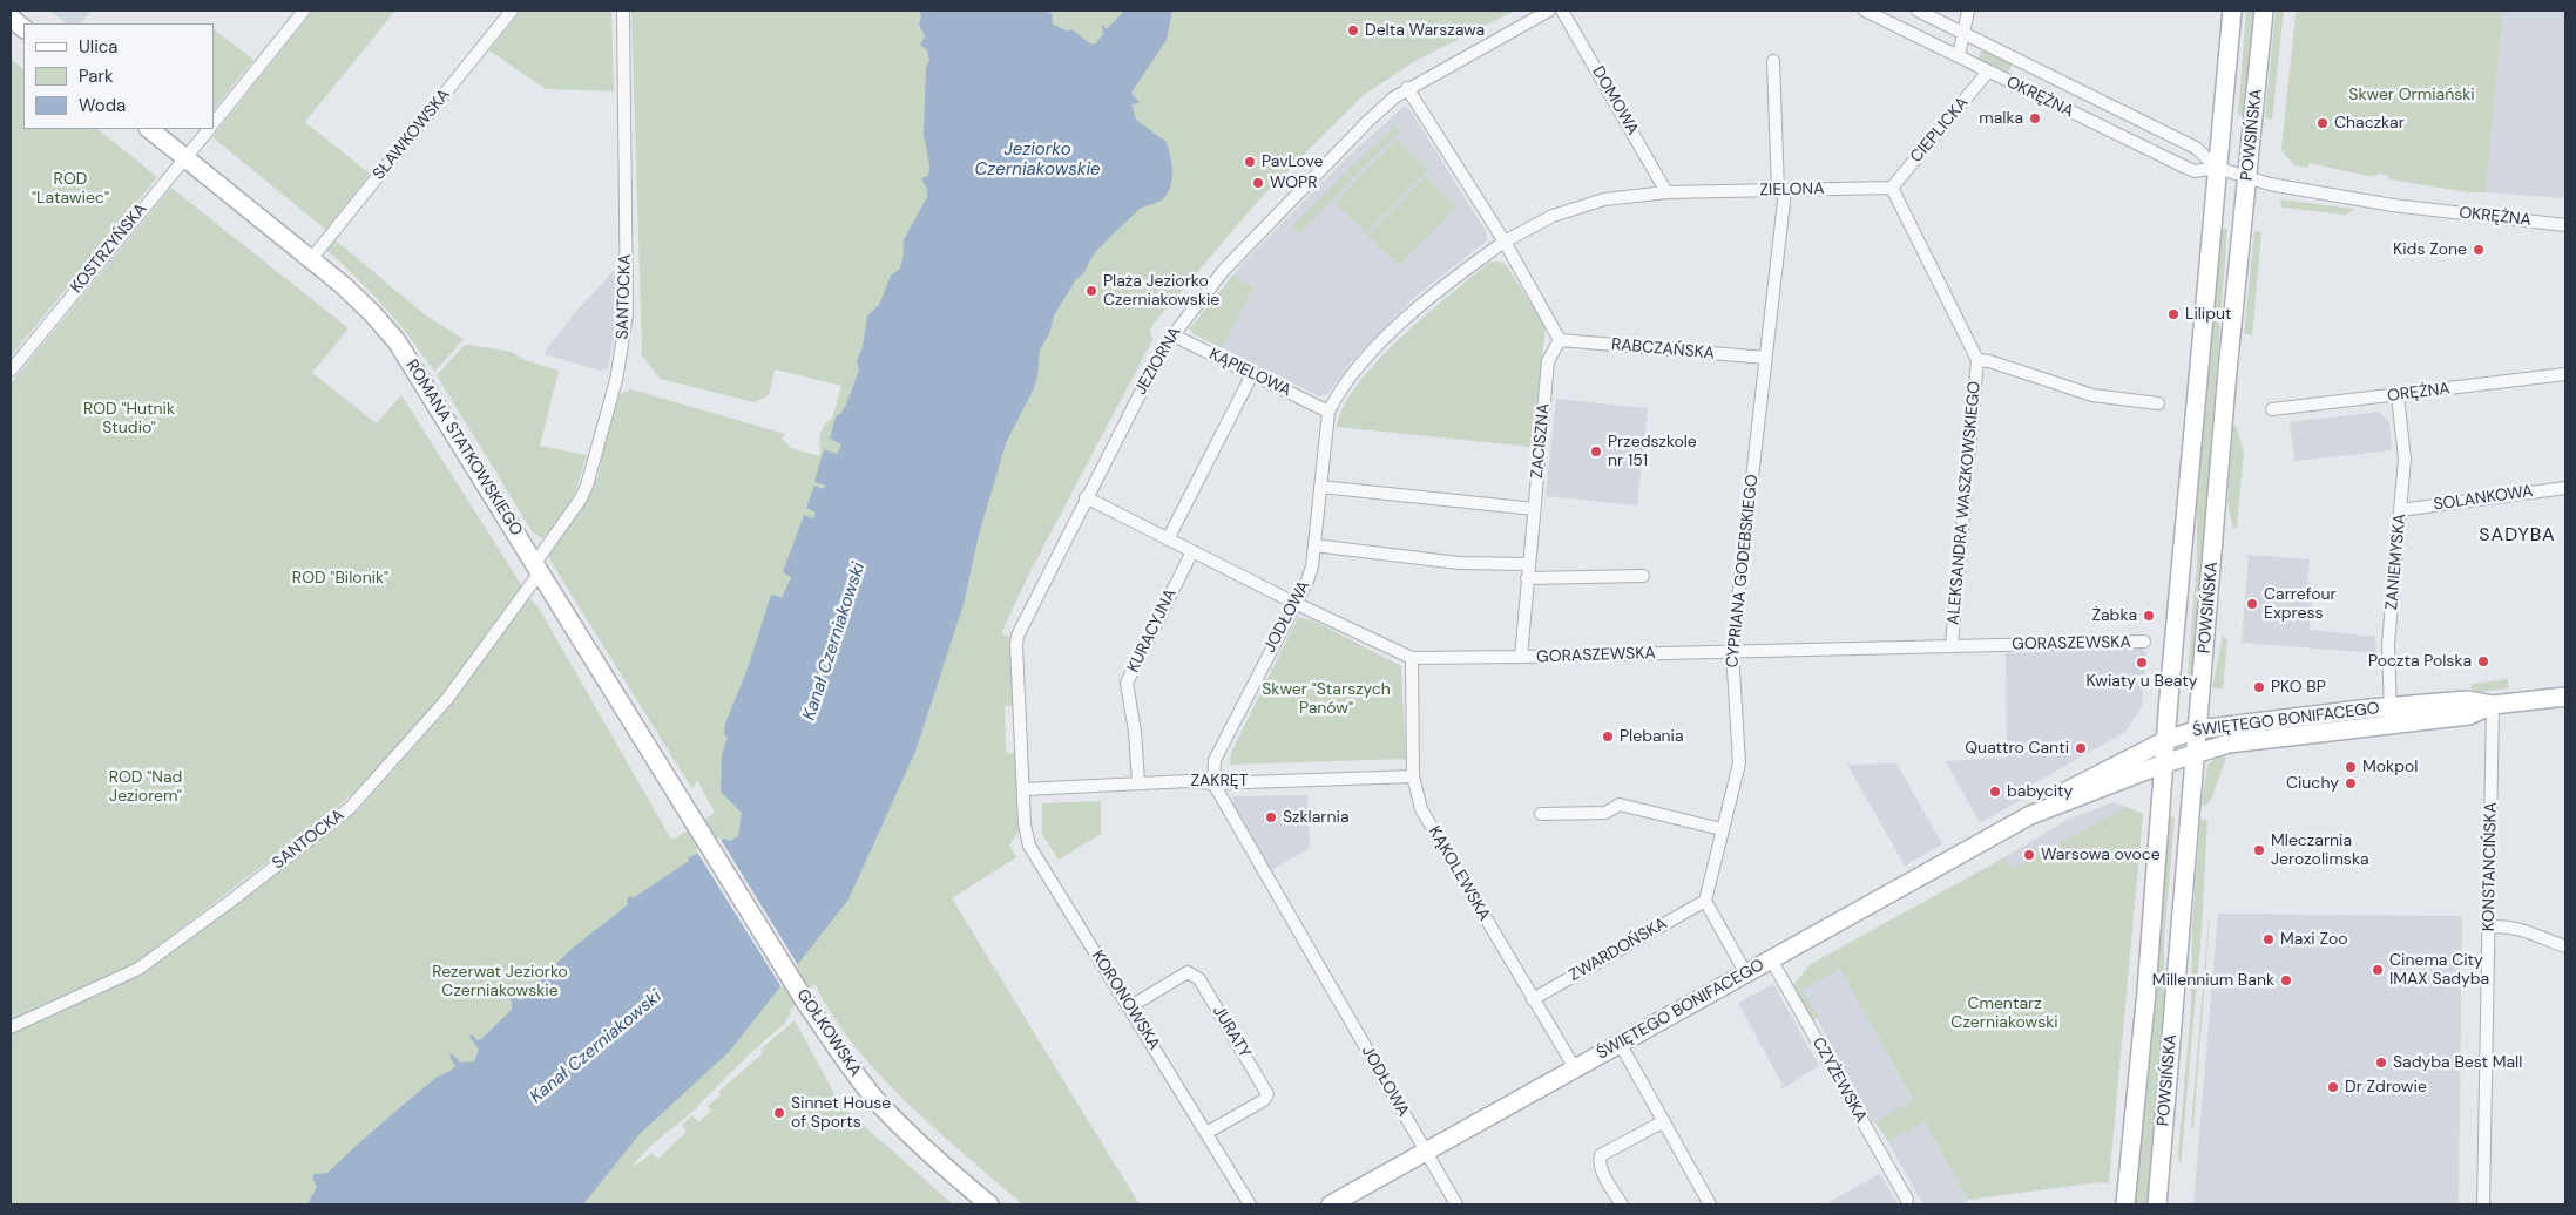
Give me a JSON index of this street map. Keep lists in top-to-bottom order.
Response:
{
  "streets": {
    "street": [
      "OKRĘŻNA",
      "DOMOWA",
      "CIEPLICKA",
      "SŁAWKOWSKA",
      "POWSIŃSKA",
      "ZIELONA",
      "KOSTRZYŃSKA",
      "SANTOCKA",
      "RABCZAŃSKA",
      "JEZIORNA",
      "KĄPIELOWA",
      "ORĘŻNA",
      "ZACISZNA",
      "ROMANA STATKOWSKIEGO",
      "SOLANKOWA",
      "ALEKSANDRA WASZKOWSKIEGO",
      "ZANIEMYSKA",
      "CYPRIANA GODEBSKIEGO",
      "JODŁOWA",
      "KURACYJNA",
      "GORASZEWSKA",
      "ŚWIĘTEGO BONIFACEGO",
      "ZAKRĘT",
      "KONSTANCIŃSKA",
      "KĄKOLEWSKA",
      "ZWARDOŃSKA",
      "KORONOWSKA",
      "JURATY",
      "GOŁKOWSKA",
      "CZYŻEWSKA"
    ]
  },
  "crossings": [
    ["OKRĘŻNA", "CIEPLICKA"],
    ["OKRĘŻNA", "POWSIŃSKA"],
    ["DOMOWA", "ZIELONA"],
    ["CIEPLICKA", "ZIELONA"],
    ["SŁAWKOWSKA", "ROMANA STATKOWSKIEGO"],
    ["POWSIŃSKA", "ŚWIĘTEGO BONIFACEGO"],
    ["ZIELONA", "CYPRIANA GODEBSKIEGO"],
    ["ZIELONA", "JODŁOWA"],
    ["KOSTRZYŃSKA", "ROMANA STATKOWSKIEGO"],
    ["SANTOCKA", "ROMANA STATKOWSKIEGO"],
    ["RABCZAŃSKA", "ZACISZNA"],
    ["RABCZAŃSKA", "CYPRIANA GODEBSKIEGO"],
    ["JEZIORNA", "KĄPIELOWA"],
    ["JEZIORNA", "GORASZEWSKA"],
    ["JEZIORNA", "ZAKRĘT"],
    ["JEZIORNA", "KORONOWSKA"],
    ["KĄPIELOWA", "JODŁOWA"],
    ["ORĘŻNA", "ZANIEMYSKA"],
    ["ZACISZNA", "GORASZEWSKA"],
    ["ROMANA STATKOWSKIEGO", "GOŁKOWSKA"],
    ["SOLANKOWA", "ZANIEMYSKA"],
    ["ALEKSANDRA WASZKOWSKIEGO", "GORASZEWSKA"],
    ["ZANIEMYSKA", "ŚWIĘTEGO BONIFACEGO"],
    ["CYPRIANA GODEBSKIEGO", "GORASZEWSKA"],
    ["CYPRIANA GODEBSKIEGO", "ZWARDOŃSKA"],
    ["JODŁOWA", "GORASZEWSKA"],
    ["JODŁOWA", "ŚWIĘTEGO BONIFACEGO"],
    ["JODŁOWA", "ZAKRĘT"],
    ["KURACYJNA", "GORASZEWSKA"],
    ["KURACYJNA", "ZAKRĘT"],
    ["GORASZEWSKA", "KĄKOLEWSKA"],
    ["ŚWIĘTEGO BONIFACEGO", "KONSTANCIŃSKA"],
    ["ŚWIĘTEGO BONIFACEGO", "KĄKOLEWSKA"],
    ["ŚWIĘTEGO BONIFACEGO", "CZYŻEWSKA"],
    ["ZAKRĘT", "KĄKOLEWSKA"],
    ["ZAKRĘT", "KORONOWSKA"],
    ["KĄKOLEWSKA", "ZWARDOŃSKA"],
    ["KORONOWSKA", "JURATY"]
  ],
  "districts": ["SADYBA"],
  "water": ["Jeziorko Czerniakowskie", "Kanał Czerniakowski"],
  "parks": [
    "Skwer Ormiański",
    "ROD \"Latawiec\"",
    "ROD \"Hutnik Studio\"",
    "ROD \"Bilonik\"",
    "Skwer \"Starszych Panów\"",
    "ROD \"Nad Jeziorem\"",
    "Rezerwat Jeziorko Czerniakowskie",
    "Cmentarz Czerniakowski"
  ],
  "places": [
    "Delta Warszawa",
    "malka",
    "Chaczkar",
    "PavLove",
    "WOPR",
    "Kids Zone",
    "Plaża Jeziorko Czerniakowskie",
    "Liliput",
    "Przedszkole nr 151",
    "Carrefour Express",
    "Żabka",
    "Poczta Polska",
    "Kwiaty u Beaty",
    "PKO BP",
    "Plebania",
    "Quattro Canti",
    "Mokpol",
    "Ciuchy",
    "babycity",
    "Szklarnia",
    "Mleczarnia Jerozolimska",
    "Warsowa ovoce",
    "Maxi Zoo",
    "Cinema City IMAX Sadyba",
    "Millennium Bank",
    "Sadyba Best Mall",
    "Dr Zdrowie",
    "Sinnet House of Sports"
  ],
  "legend": ["Ulica", "Park", "Woda"]
}
